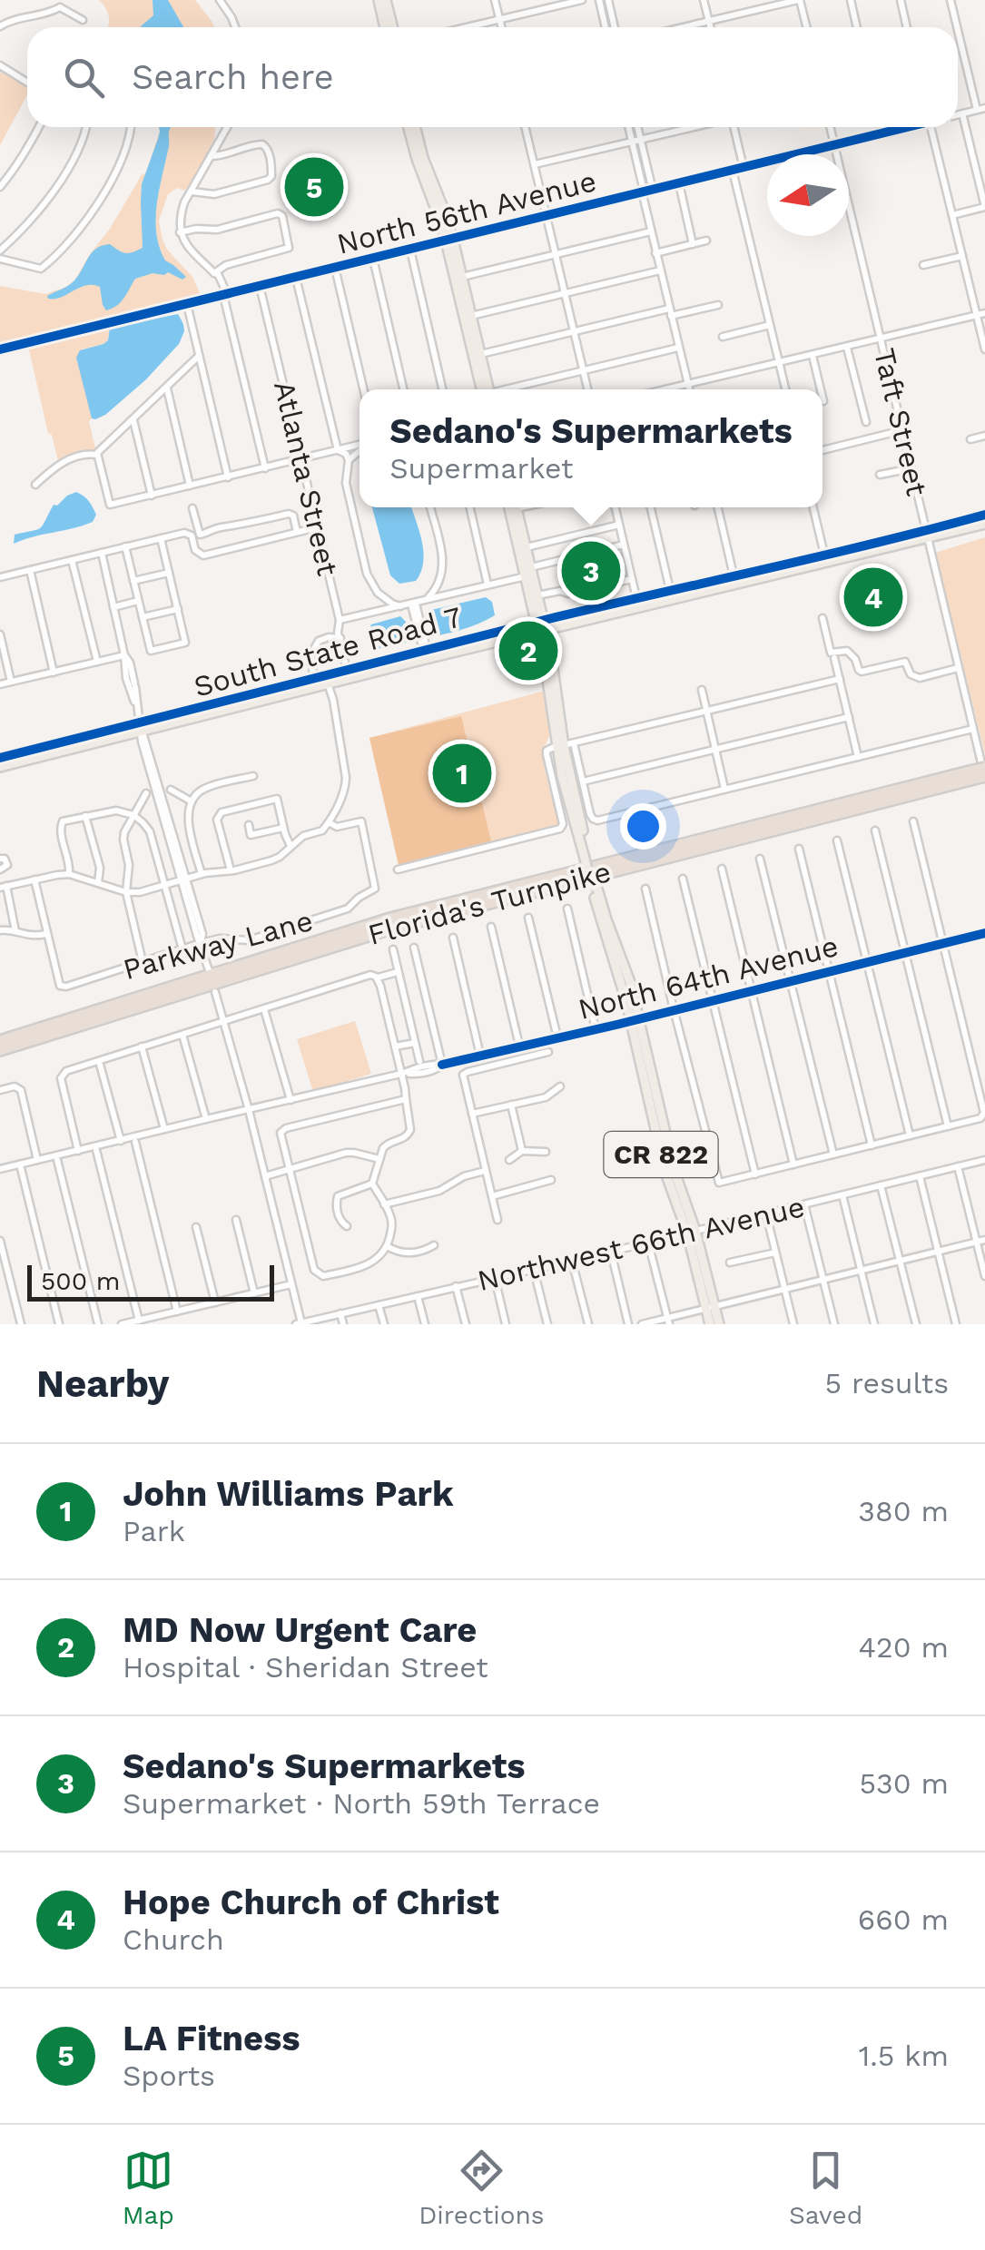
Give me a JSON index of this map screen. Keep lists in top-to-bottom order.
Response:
{
  "streets": {
    "highway": ["Florida's Turnpike"],
    "main road": ["South State Road 7", "CR 822"],
    "street": [
      "North 56th Avenue",
      "Taft Street",
      "Atlanta Street",
      "Parkway Lane",
      "North 64th Avenue",
      "Northwest 66th Avenue"
    ]
  },
  "crossings": [
    ["North 56th Avenue", "Taft Street"],
    ["North 56th Avenue", "Atlanta Street"],
    ["Taft Street", "South State Road 7"],
    ["Taft Street", "Florida's Turnpike"],
    ["Atlanta Street", "South State Road 7"],
    ["South State Road 7", "CR 822"],
    ["North 64th Avenue", "CR 822"],
    ["CR 822", "Northwest 66th Avenue"]
  ],
  "scale_bar": "500 m",
  "north": "left",
  "page": {
    "search": "Search here",
    "pins": [
      "5",
      "3",
      "4",
      "2",
      "1"
    ],
    "popup": ["Sedano's Supermarkets", "Supermarket"],
    "scale": "500 m",
    "heading": ["Nearby", "5 results"],
    "list": [
      {
        "mark": "1",
        "name": "John Williams Park",
        "note": "Park",
        "value": "380 m"
      },
      {
        "mark": "2",
        "name": "MD Now Urgent Care",
        "note": "Hospital · Sheridan Street",
        "value": "420 m"
      },
      {
        "mark": "3",
        "name": "Sedano's Supermarkets",
        "note": "Supermarket · North 59th Terrace",
        "value": "530 m"
      },
      {
        "mark": "4",
        "name": "Hope Church of Christ",
        "note": "Church",
        "value": "660 m"
      },
      {
        "mark": "5",
        "name": "LA Fitness",
        "note": "Sports",
        "value": "1.5 km"
      }
    ],
    "nav": ["Map", "Directions", "Saved"]
  }
}
